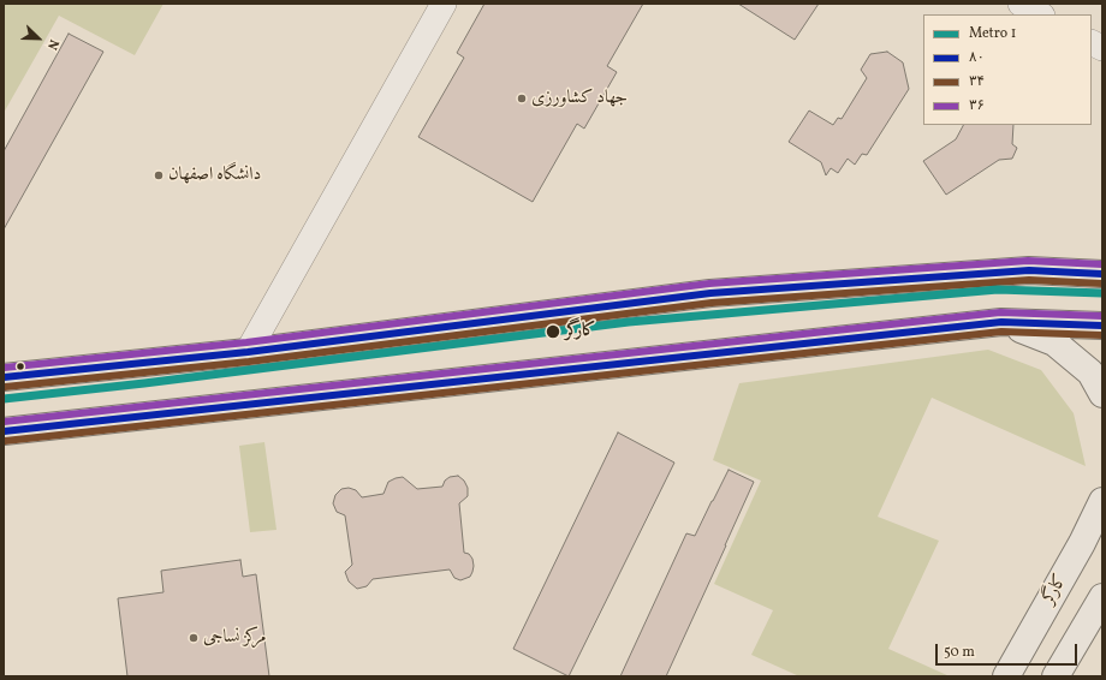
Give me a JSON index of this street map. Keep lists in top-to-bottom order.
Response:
{
  "streets": {
    "main road": ["کارگر"]
  },
  "places": [
    "جهاد کشاورزی",
    "دانشگاه اصفهان",
    "کارگر",
    "مرکز نساجی"
  ],
  "lines": [
    "transit line ۳۶",
    "transit line ۸۰",
    "transit line ۳۴",
    "metro line 1"
  ],
  "legend": [
    "Metro 1",
    "۸۰",
    "۳۴",
    "۳۶"
  ],
  "scale_bar": "50 m",
  "north": "bottom right"
}
